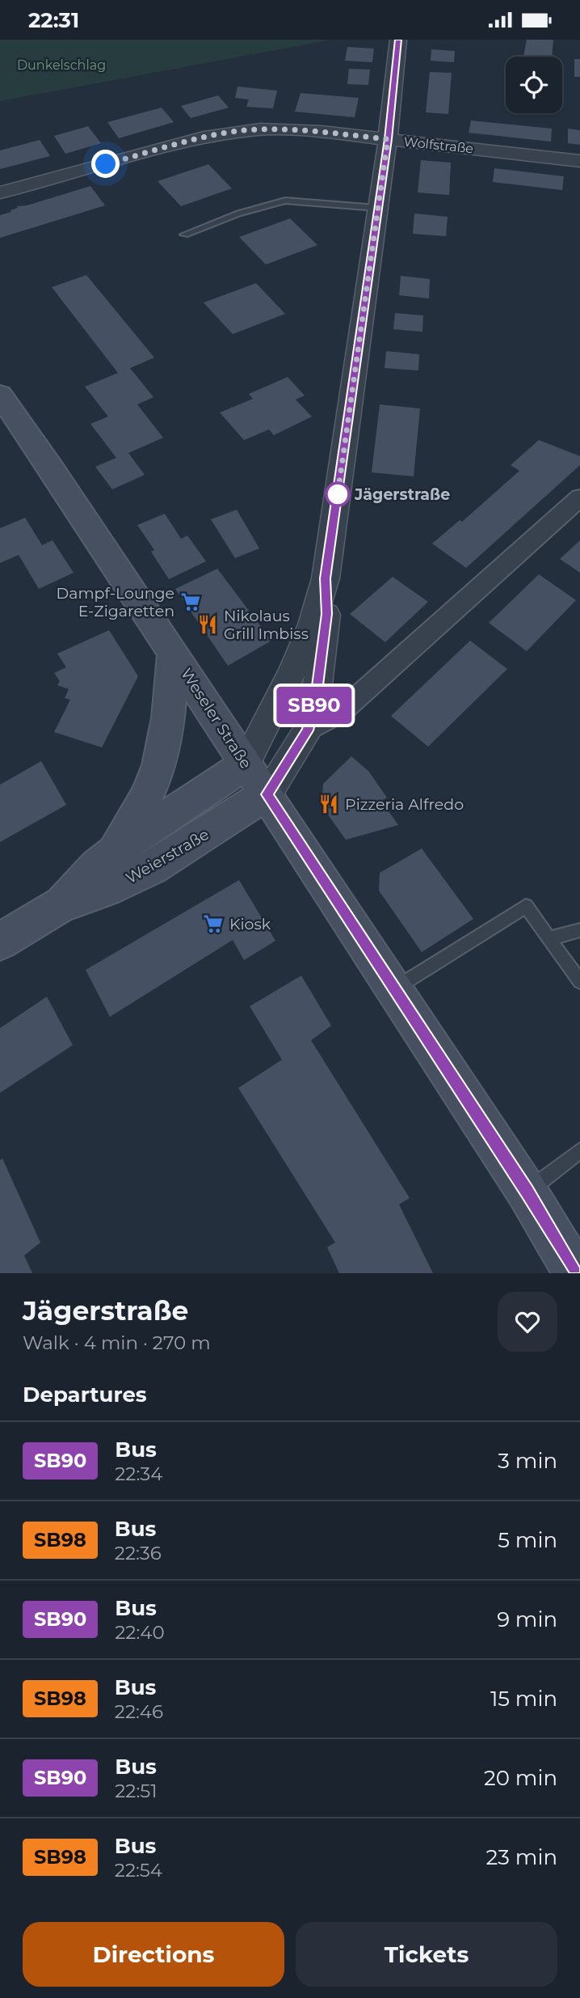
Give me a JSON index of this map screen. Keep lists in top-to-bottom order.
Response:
{
  "streets": {
    "main road": ["Weseler Straße", "Weierstraße"],
    "street": ["Wolfstraße"]
  },
  "crossings": [
    ["Weseler Straße", "Weierstraße"]
  ],
  "parks": ["Dunkelschlag"],
  "places": {
    "other": ["Jägerstraße"],
    "supermarket": ["Dampf-Lounge E-Zigaretten", "Kiosk"],
    "restaurant": ["Nikolaus Grill Imbiss", "Pizzeria Alfredo"]
  },
  "lines": ["bus line SB90"],
  "page": {
    "status": "22:31",
    "on_map": "SB90",
    "heading": [
      ["Jägerstraße", "Walk · 4 min · 270 m"],
      "Departures"
    ],
    "list": [
      {
        "mark": "SB90",
        "name": "Bus",
        "note": "22:34",
        "value": "3 min"
      },
      {
        "mark": "SB98",
        "name": "Bus",
        "note": "22:36",
        "value": "5 min"
      },
      {
        "mark": "SB90",
        "name": "Bus",
        "note": "22:40",
        "value": "9 min"
      },
      {
        "mark": "SB98",
        "name": "Bus",
        "note": "22:46",
        "value": "15 min"
      },
      {
        "mark": "SB90",
        "name": "Bus",
        "note": "22:51",
        "value": "20 min"
      },
      {
        "mark": "SB98",
        "name": "Bus",
        "note": "22:54",
        "value": "23 min"
      }
    ],
    "buttons": ["Directions", "Tickets"]
  }
}
